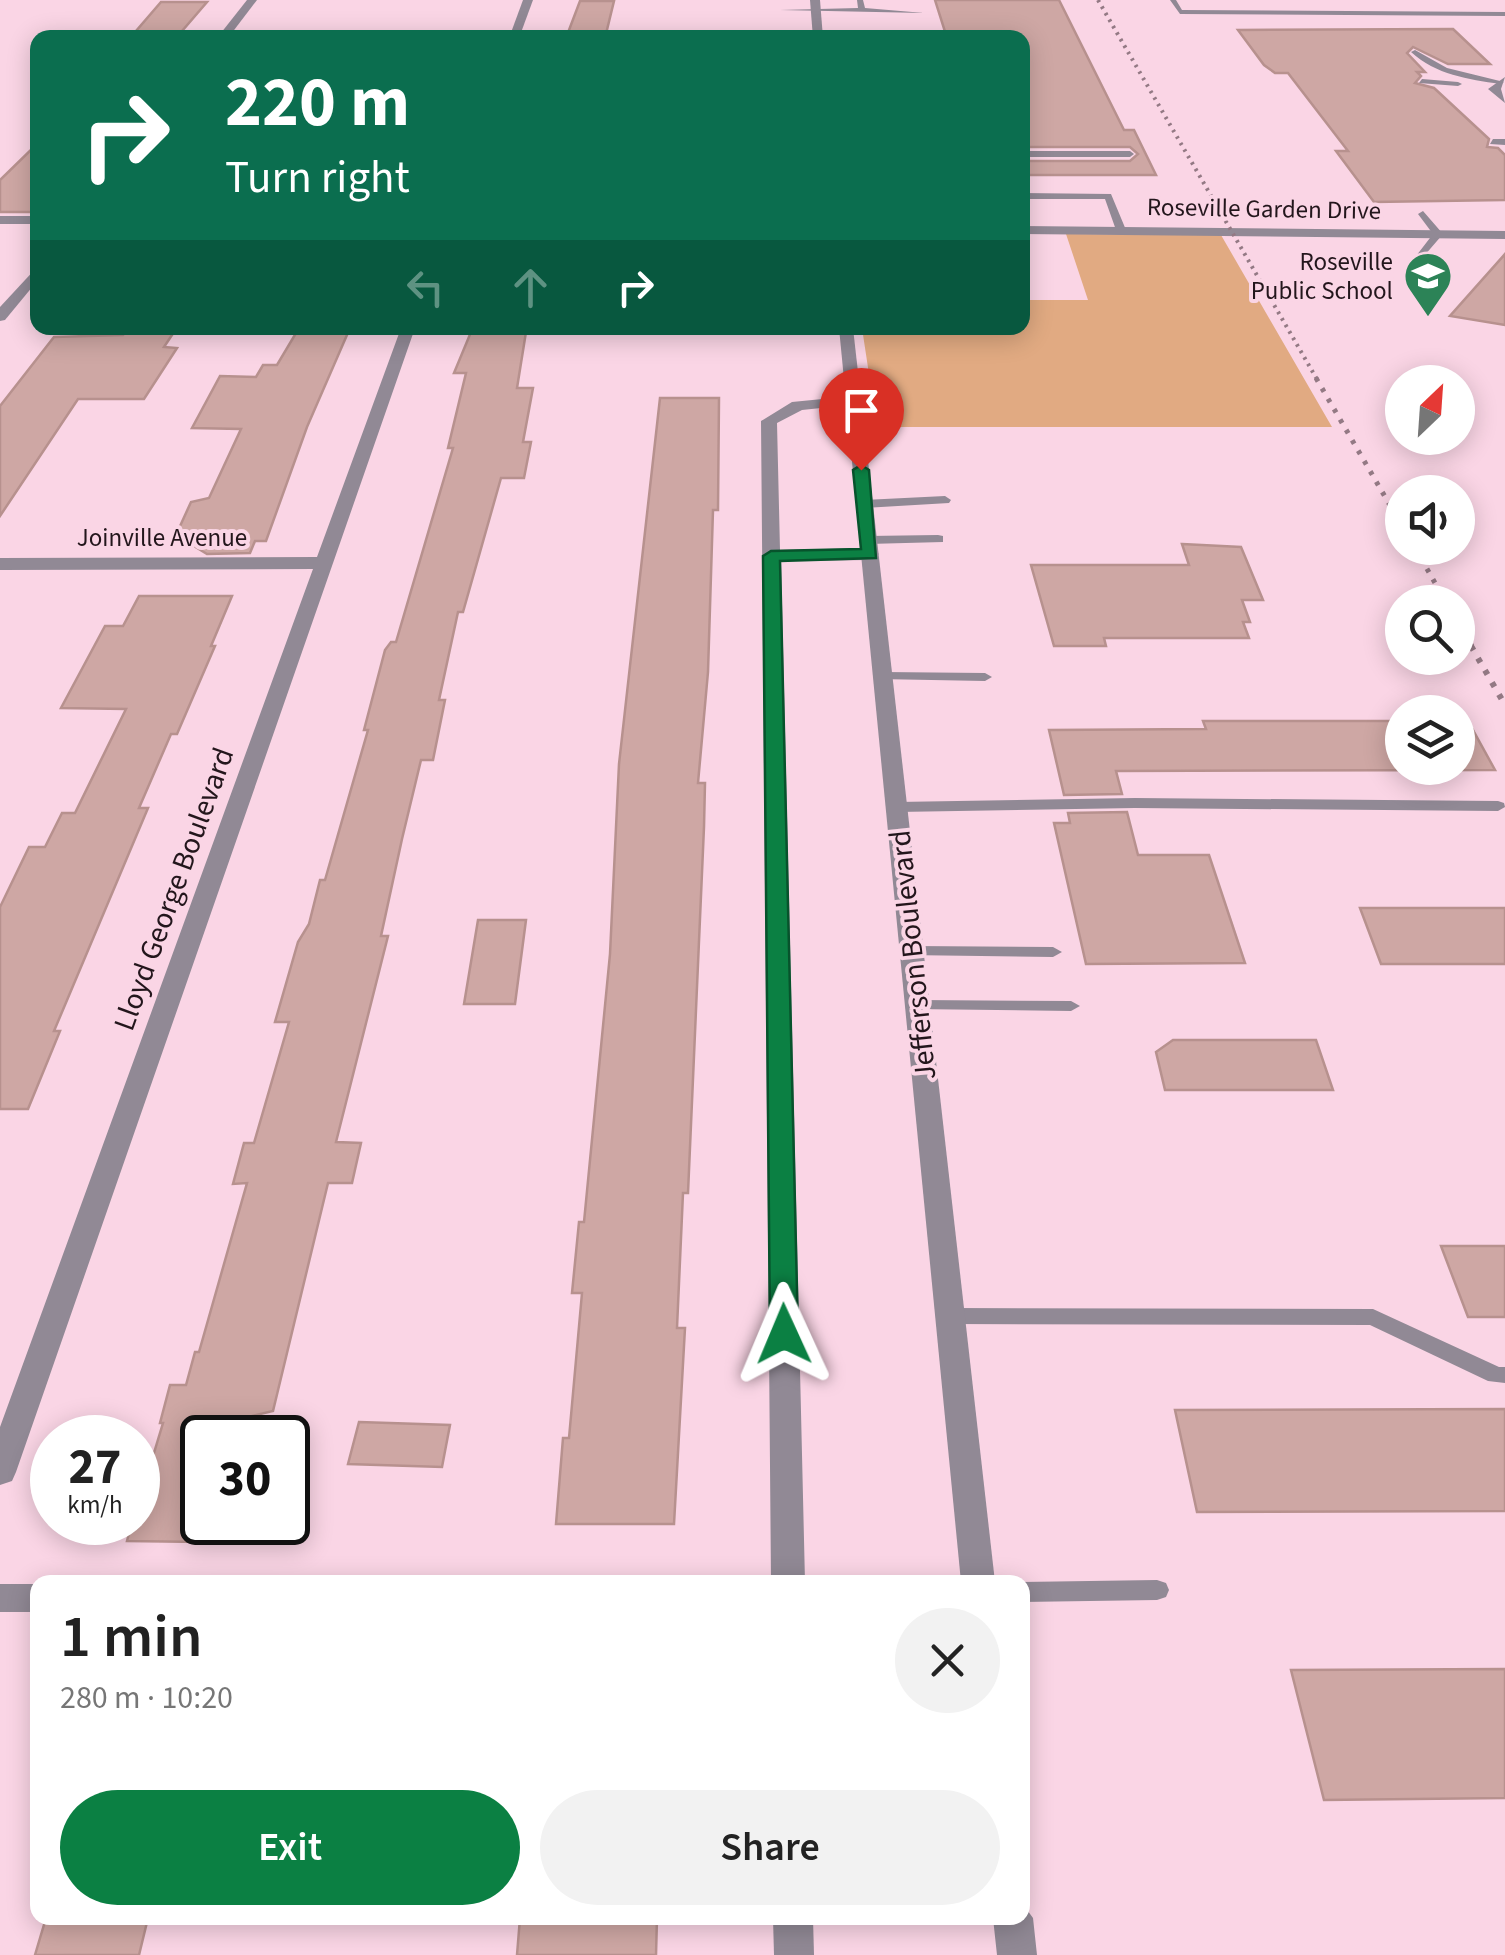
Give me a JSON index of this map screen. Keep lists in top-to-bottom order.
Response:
{
  "streets": {
    "street": [
      "Roseville Garden Drive",
      "Joinville Avenue",
      "Lloyd George Boulevard",
      "Jefferson Boulevard"
    ]
  },
  "crossings": [
    ["Joinville Avenue", "Lloyd George Boulevard"]
  ],
  "places": {
    "school or university": ["Roseville Public School"]
  },
  "north": "top right",
  "page": {
    "turn": ["220 m", "Turn right"],
    "speed": "27 km/h",
    "limit": "30",
    "heading": ["1 min", "280 m · 10:20"],
    "buttons": ["Exit", "Share"]
  }
}
